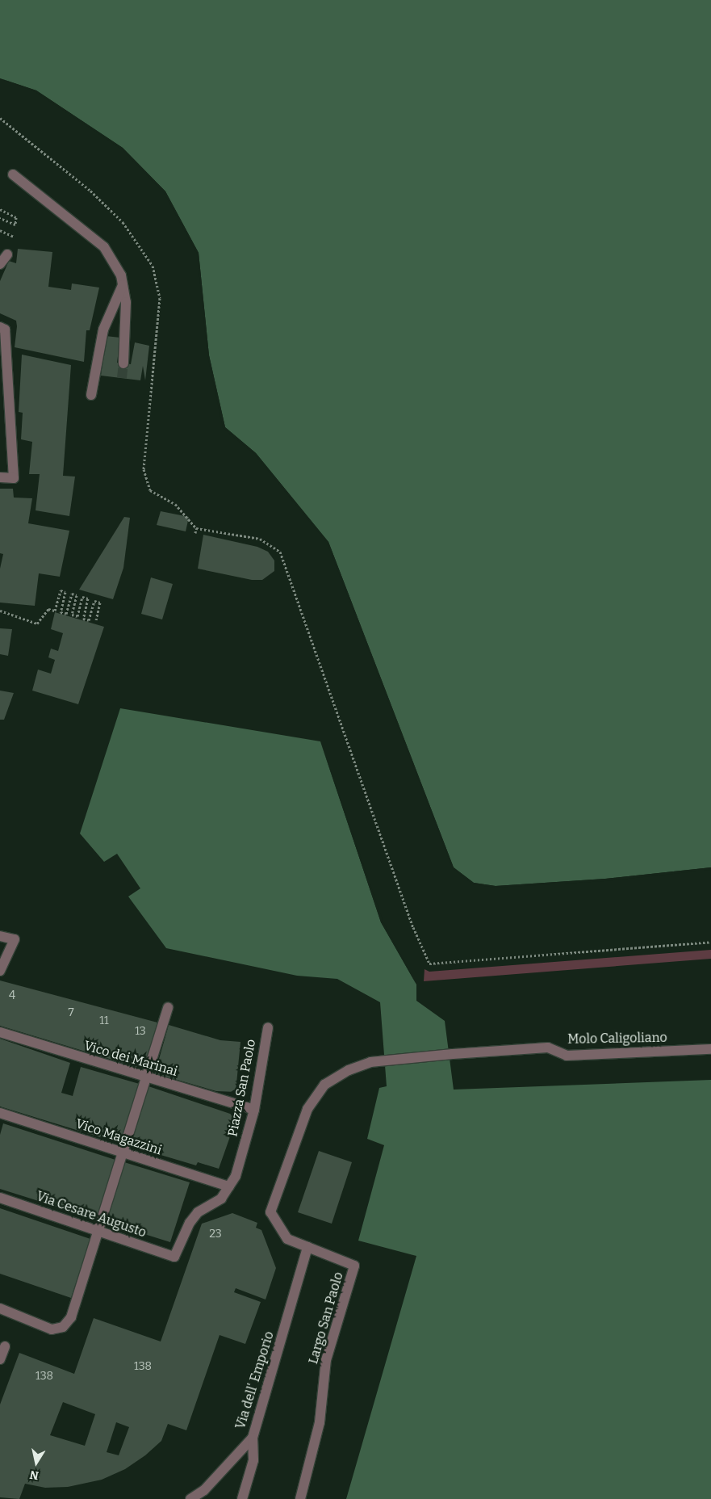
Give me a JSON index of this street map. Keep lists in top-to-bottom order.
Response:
{
  "streets": {
    "street": [
      "Molo Caligoliano",
      "Vico dei Marinai",
      "Piazza San Paolo",
      "Vico Magazzini",
      "Via Cesare Augusto",
      "Largo San Paolo",
      "Via dell' Emporio"
    ]
  },
  "crossings": [
    ["Molo Caligoliano", "Largo San Paolo"],
    ["Molo Caligoliano", "Via dell' Emporio"],
    ["Vico dei Marinai", "Piazza San Paolo"],
    ["Piazza San Paolo", "Vico Magazzini"],
    ["Piazza San Paolo", "Via Cesare Augusto"],
    ["Largo San Paolo", "Via dell' Emporio"]
  ],
  "house_numbers": [
    "4",
    "7",
    "11",
    "13",
    "23",
    "138",
    "138"
  ],
  "north": "bottom"
}
